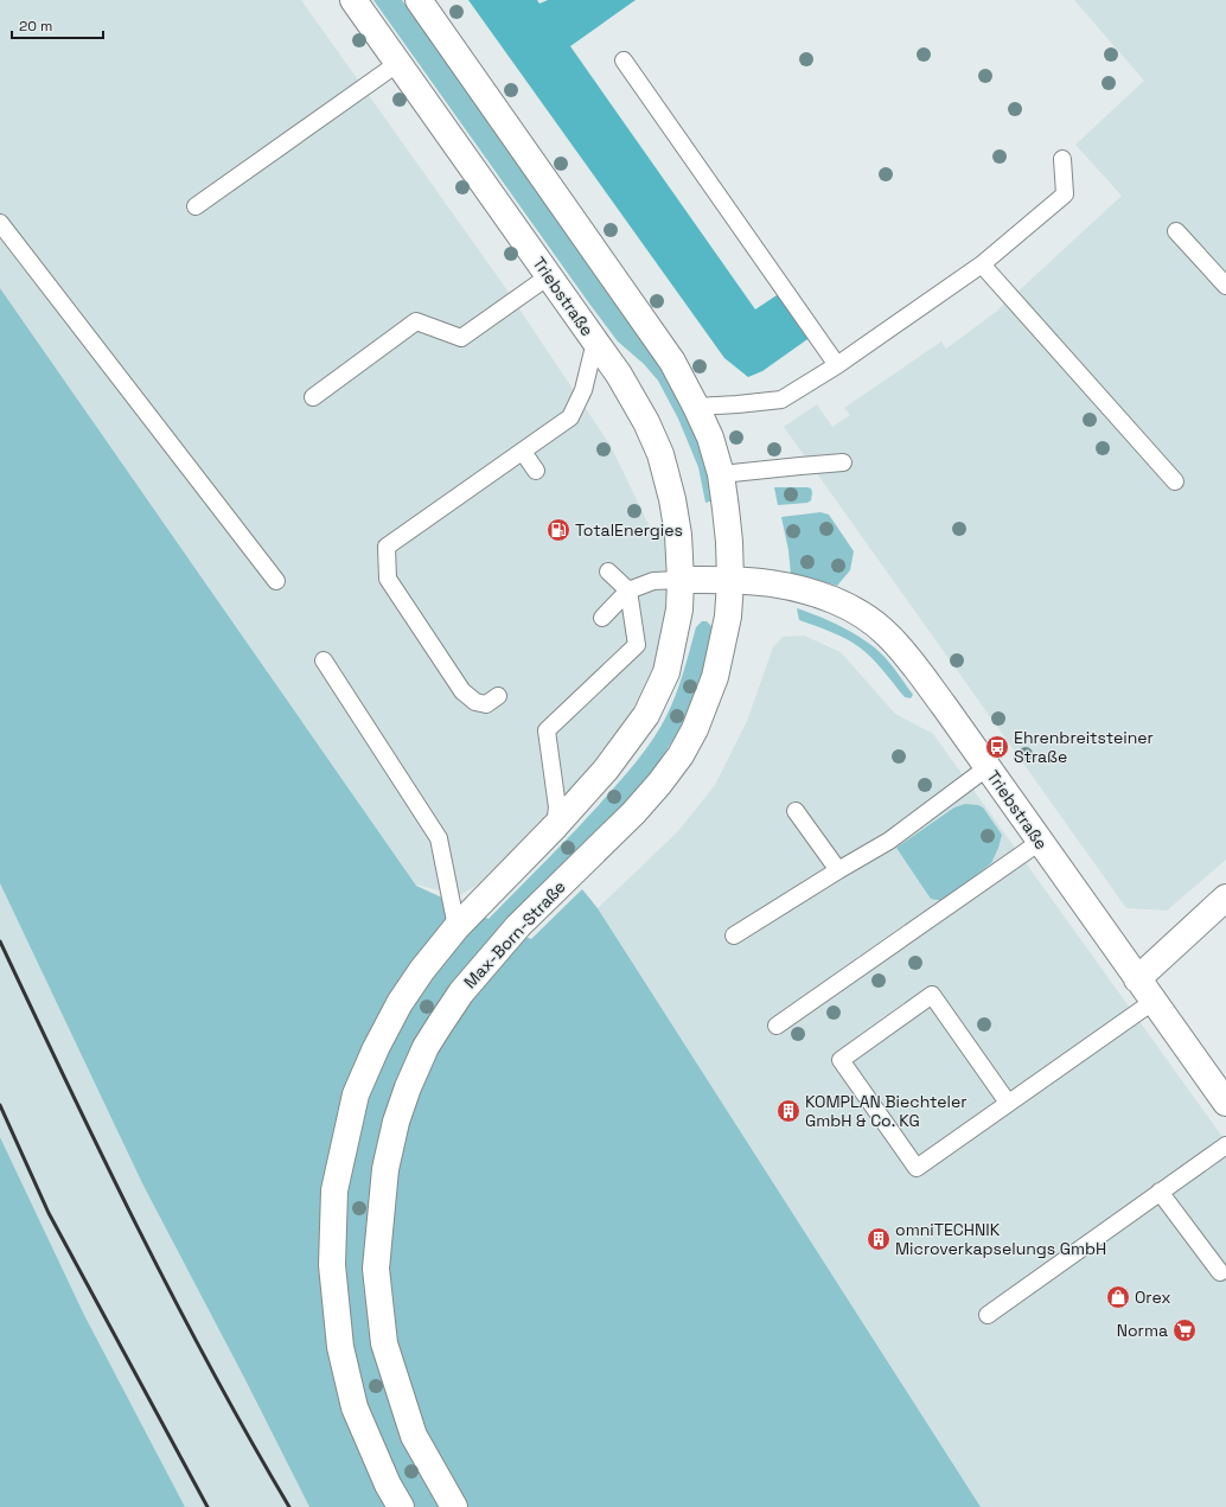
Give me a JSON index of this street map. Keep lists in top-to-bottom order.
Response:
{
  "streets": {
    "main road": ["Triebstraße", "Max-Born-Straße"]
  },
  "crossings": [
    ["Triebstraße", "Max-Born-Straße"]
  ],
  "places": {
    "fuel station": ["TotalEnergies"],
    "bus stop": ["Ehrenbreitsteiner Straße"],
    "building": ["KOMPLAN Biechteler GmbH & Co. KG", "omniTECHNIK Microverkapselungs GmbH"],
    "shop": ["Orex"],
    "supermarket": ["Norma"]
  },
  "scale_bar": "20 m"
}
